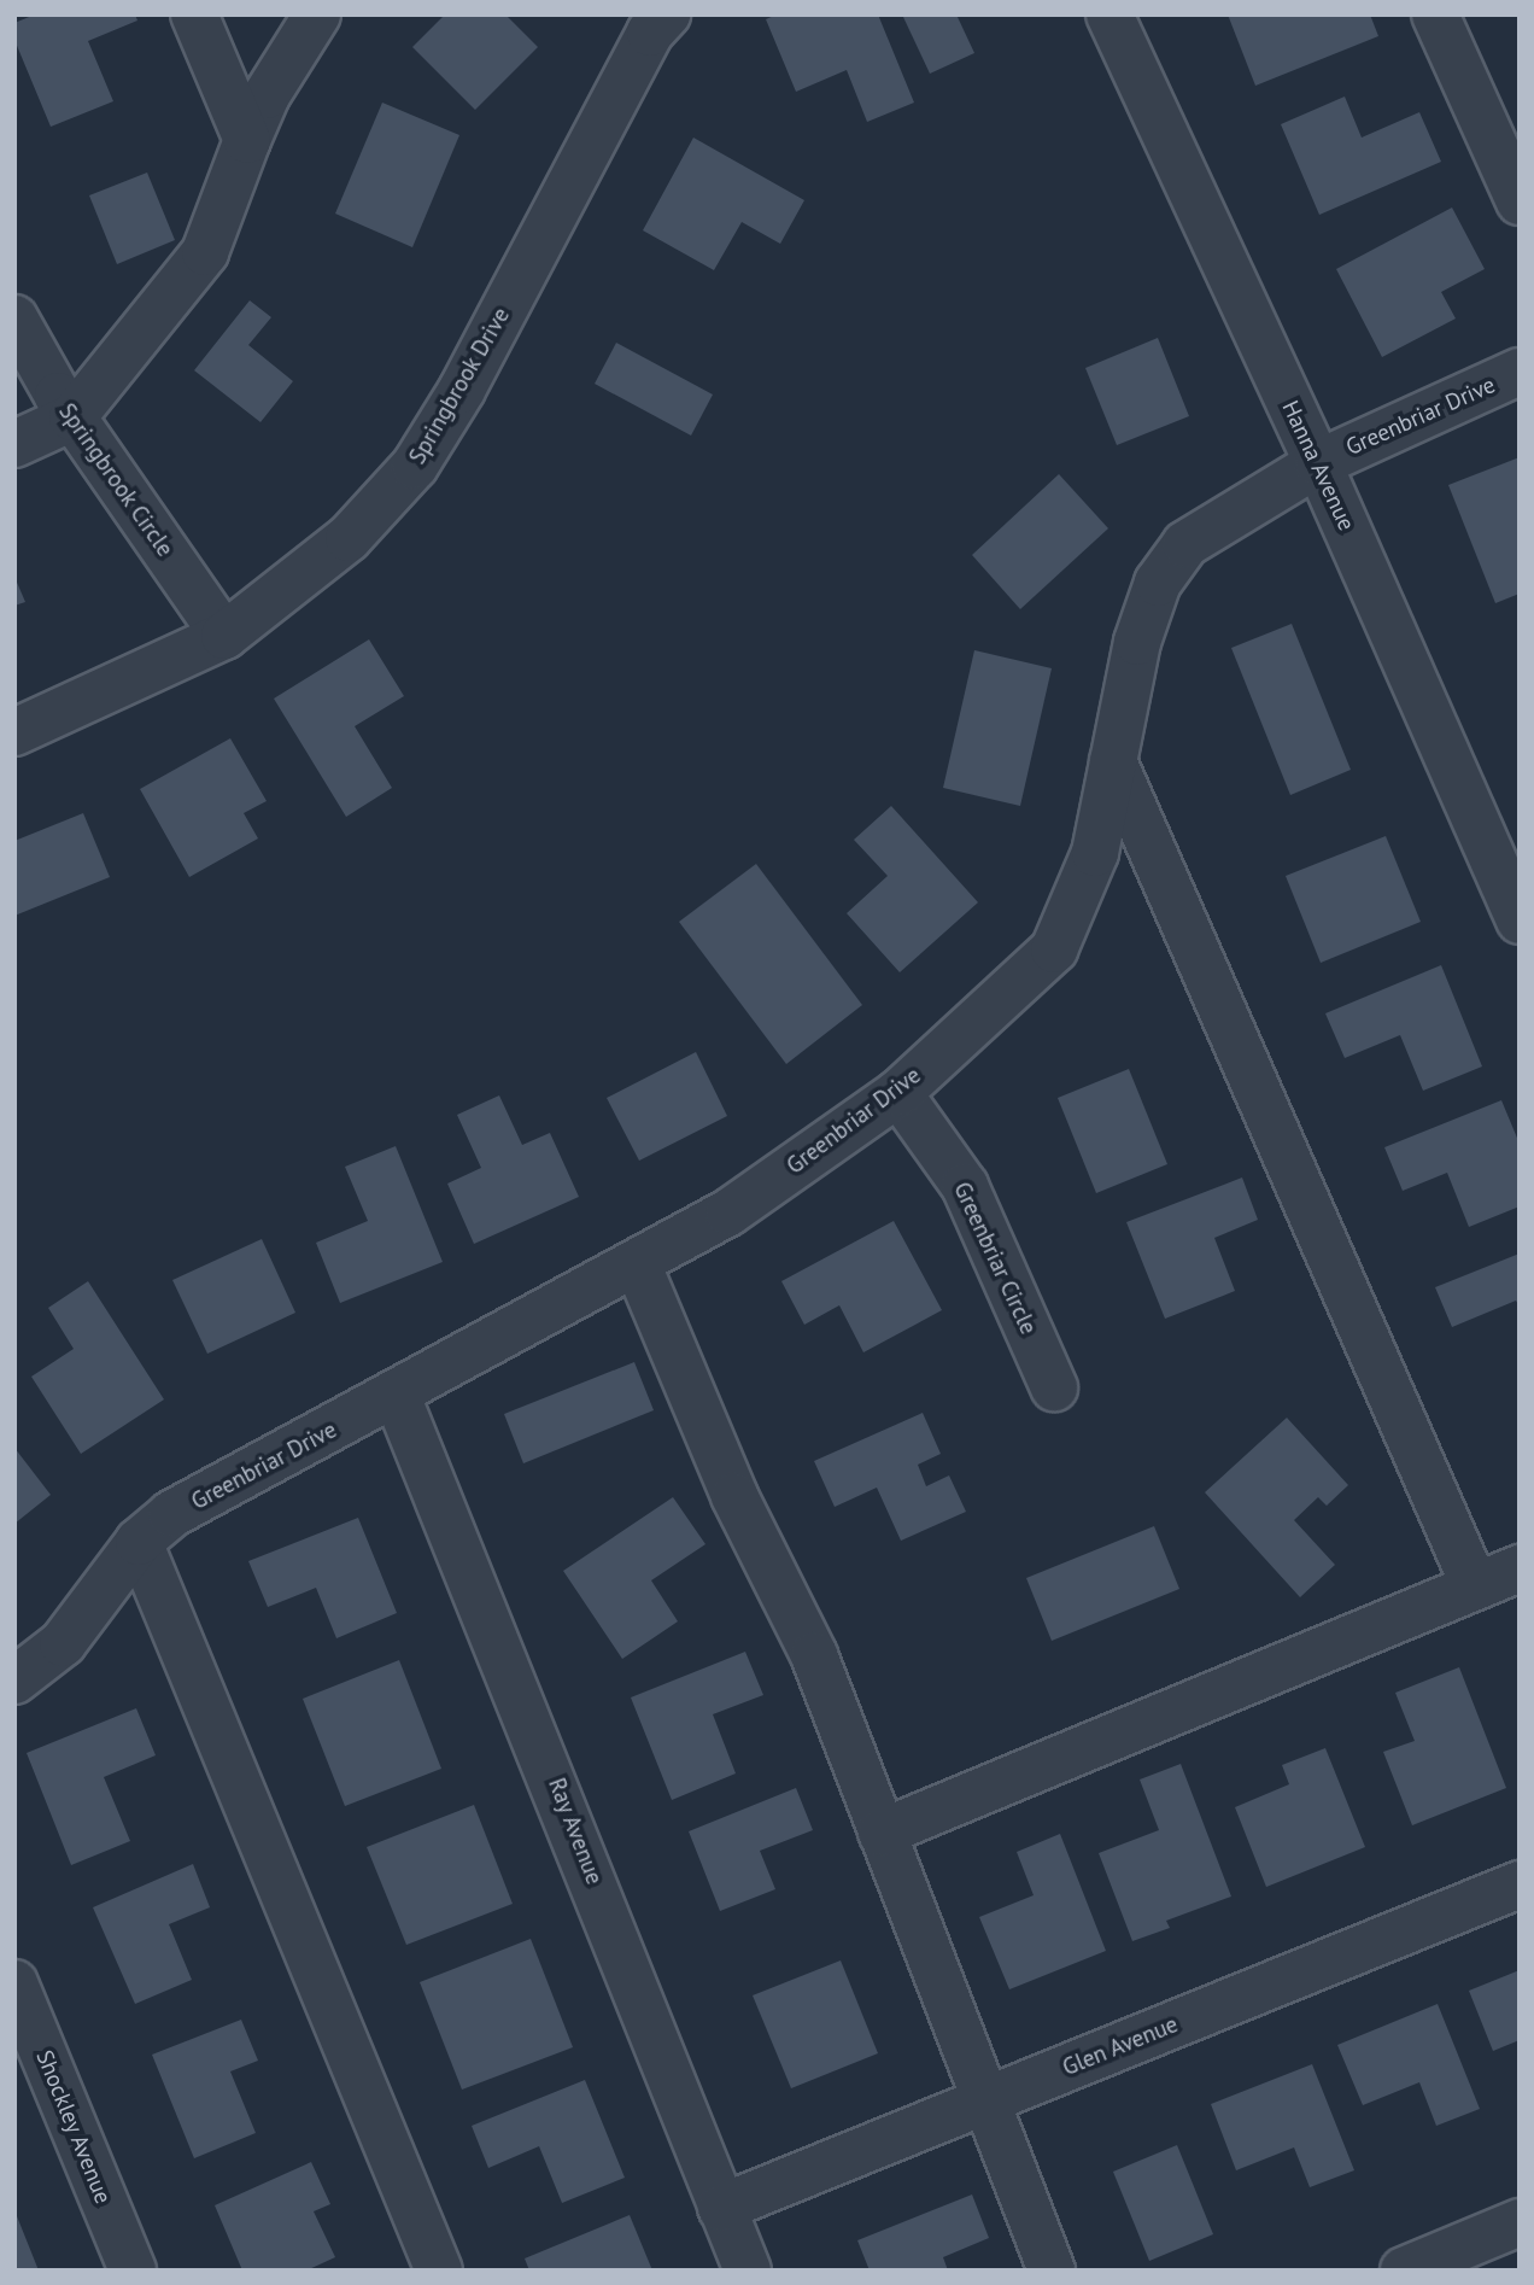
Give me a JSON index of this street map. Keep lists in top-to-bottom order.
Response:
{
  "streets": {
    "street": [
      "Springbrook Drive",
      "Greenbriar Drive",
      "Hanna Avenue",
      "Springbrook Circle",
      "Greenbriar Circle",
      "Ray Avenue",
      "Glen Avenue",
      "Shockley Avenue"
    ]
  },
  "crossings": [
    ["Springbrook Drive", "Springbrook Circle"],
    ["Greenbriar Drive", "Hanna Avenue"],
    ["Greenbriar Drive", "Greenbriar Circle"],
    ["Greenbriar Drive", "Ray Avenue"],
    ["Ray Avenue", "Glen Avenue"]
  ]
}
